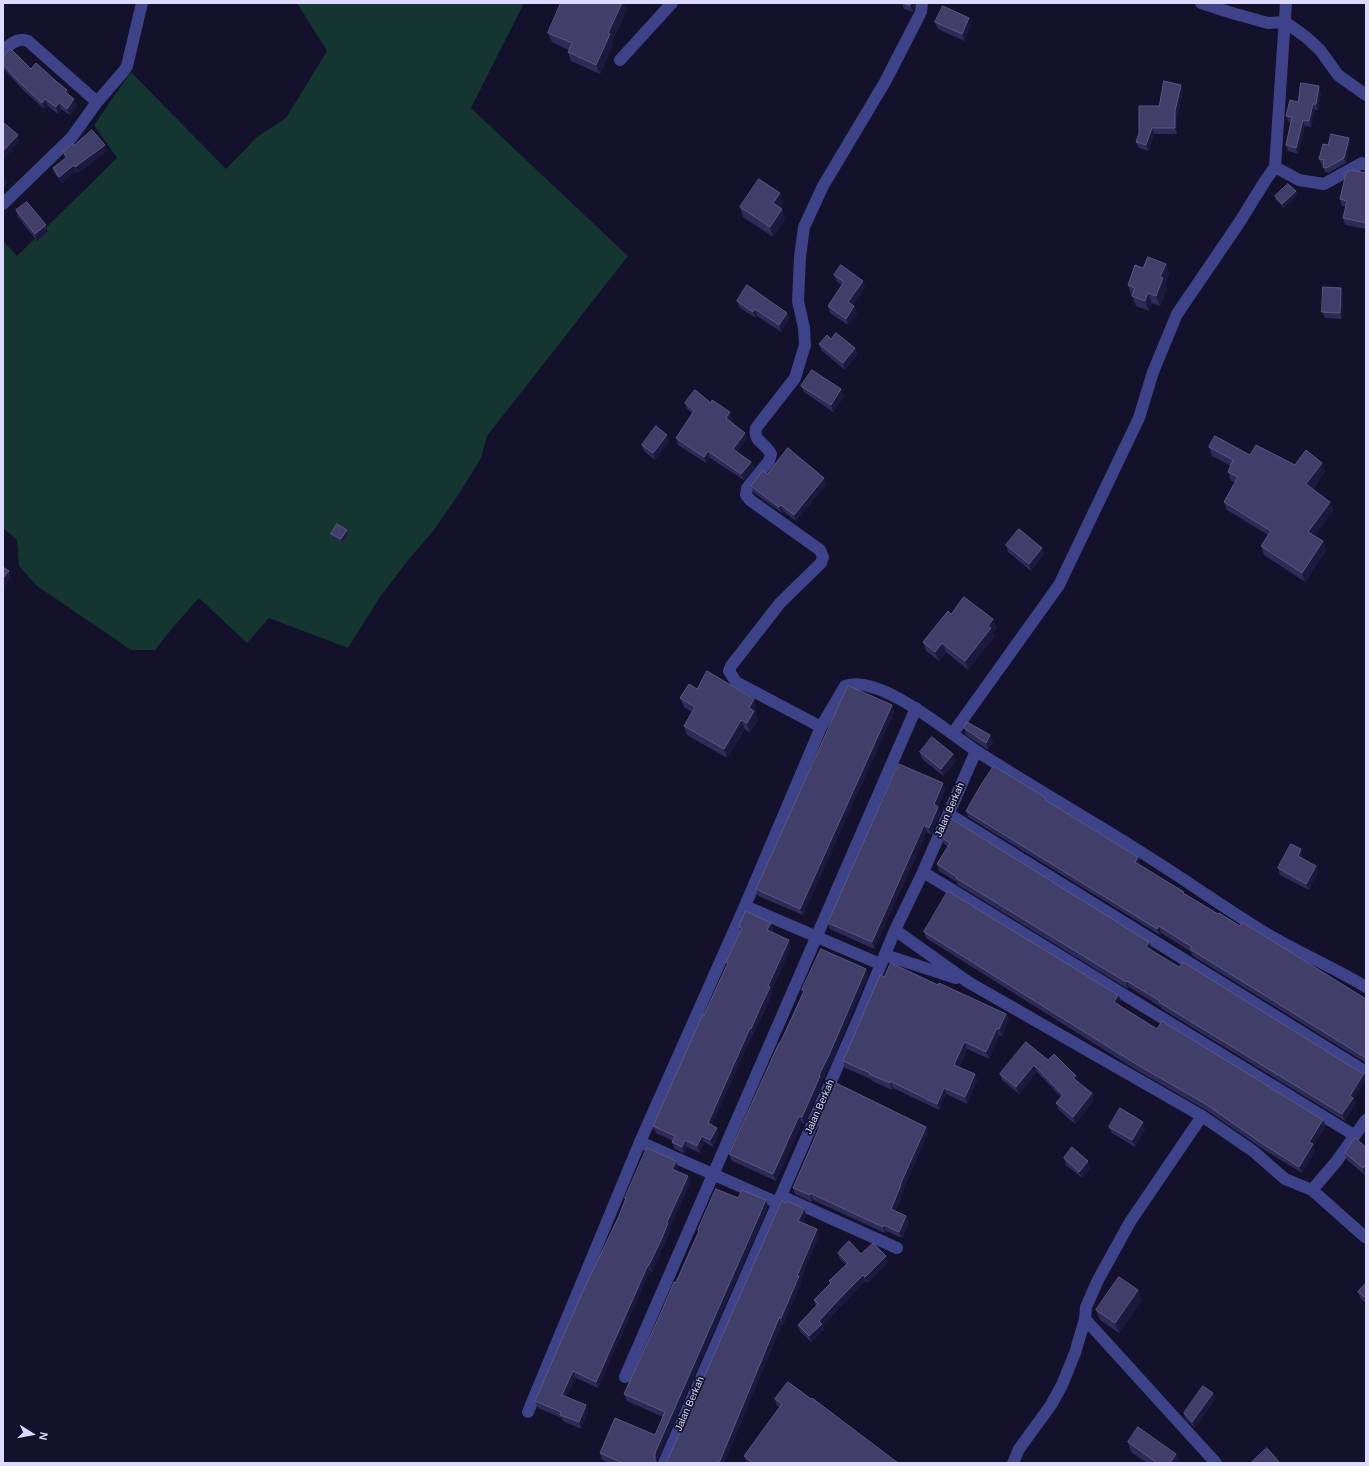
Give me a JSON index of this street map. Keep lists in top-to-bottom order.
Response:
{
  "streets": {
    "street": ["Jalan Berkah"]
  },
  "north": "right"
}
